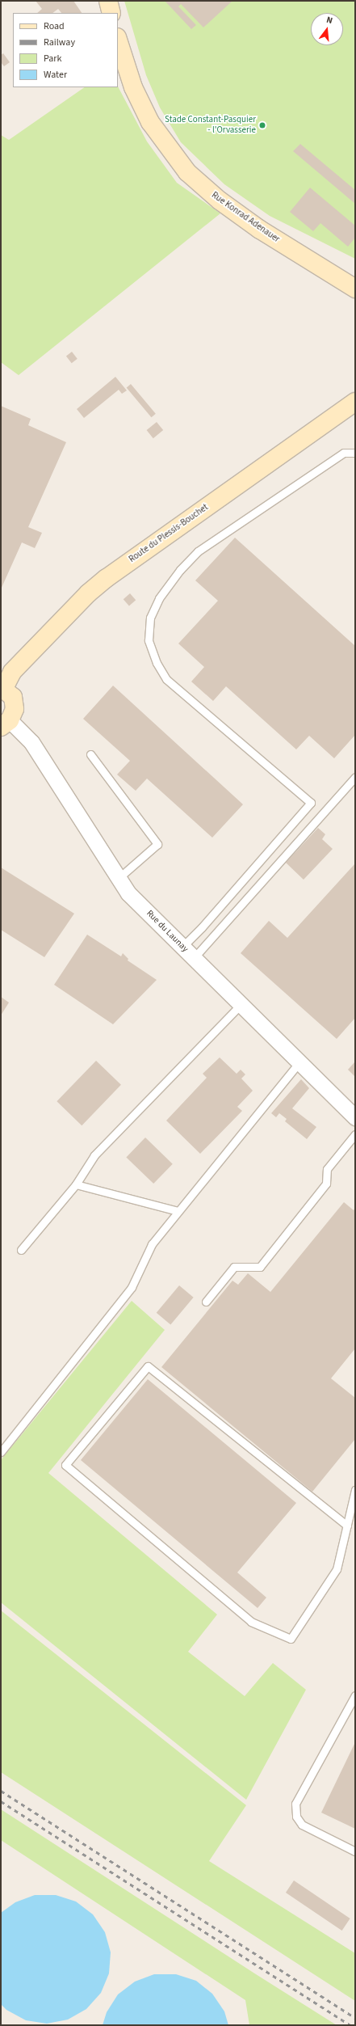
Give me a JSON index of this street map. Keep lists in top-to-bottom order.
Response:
{
  "streets": {
    "street": ["Rue Konrad Adenauer", "Route du Plessis-Bouchet", "Rue du Launay"]
  },
  "places": ["Stade Constant-Pasquier - l'Orvasserie"],
  "legend": [
    "Road",
    "Railway",
    "Park",
    "Water"
  ],
  "north": "top"
}
